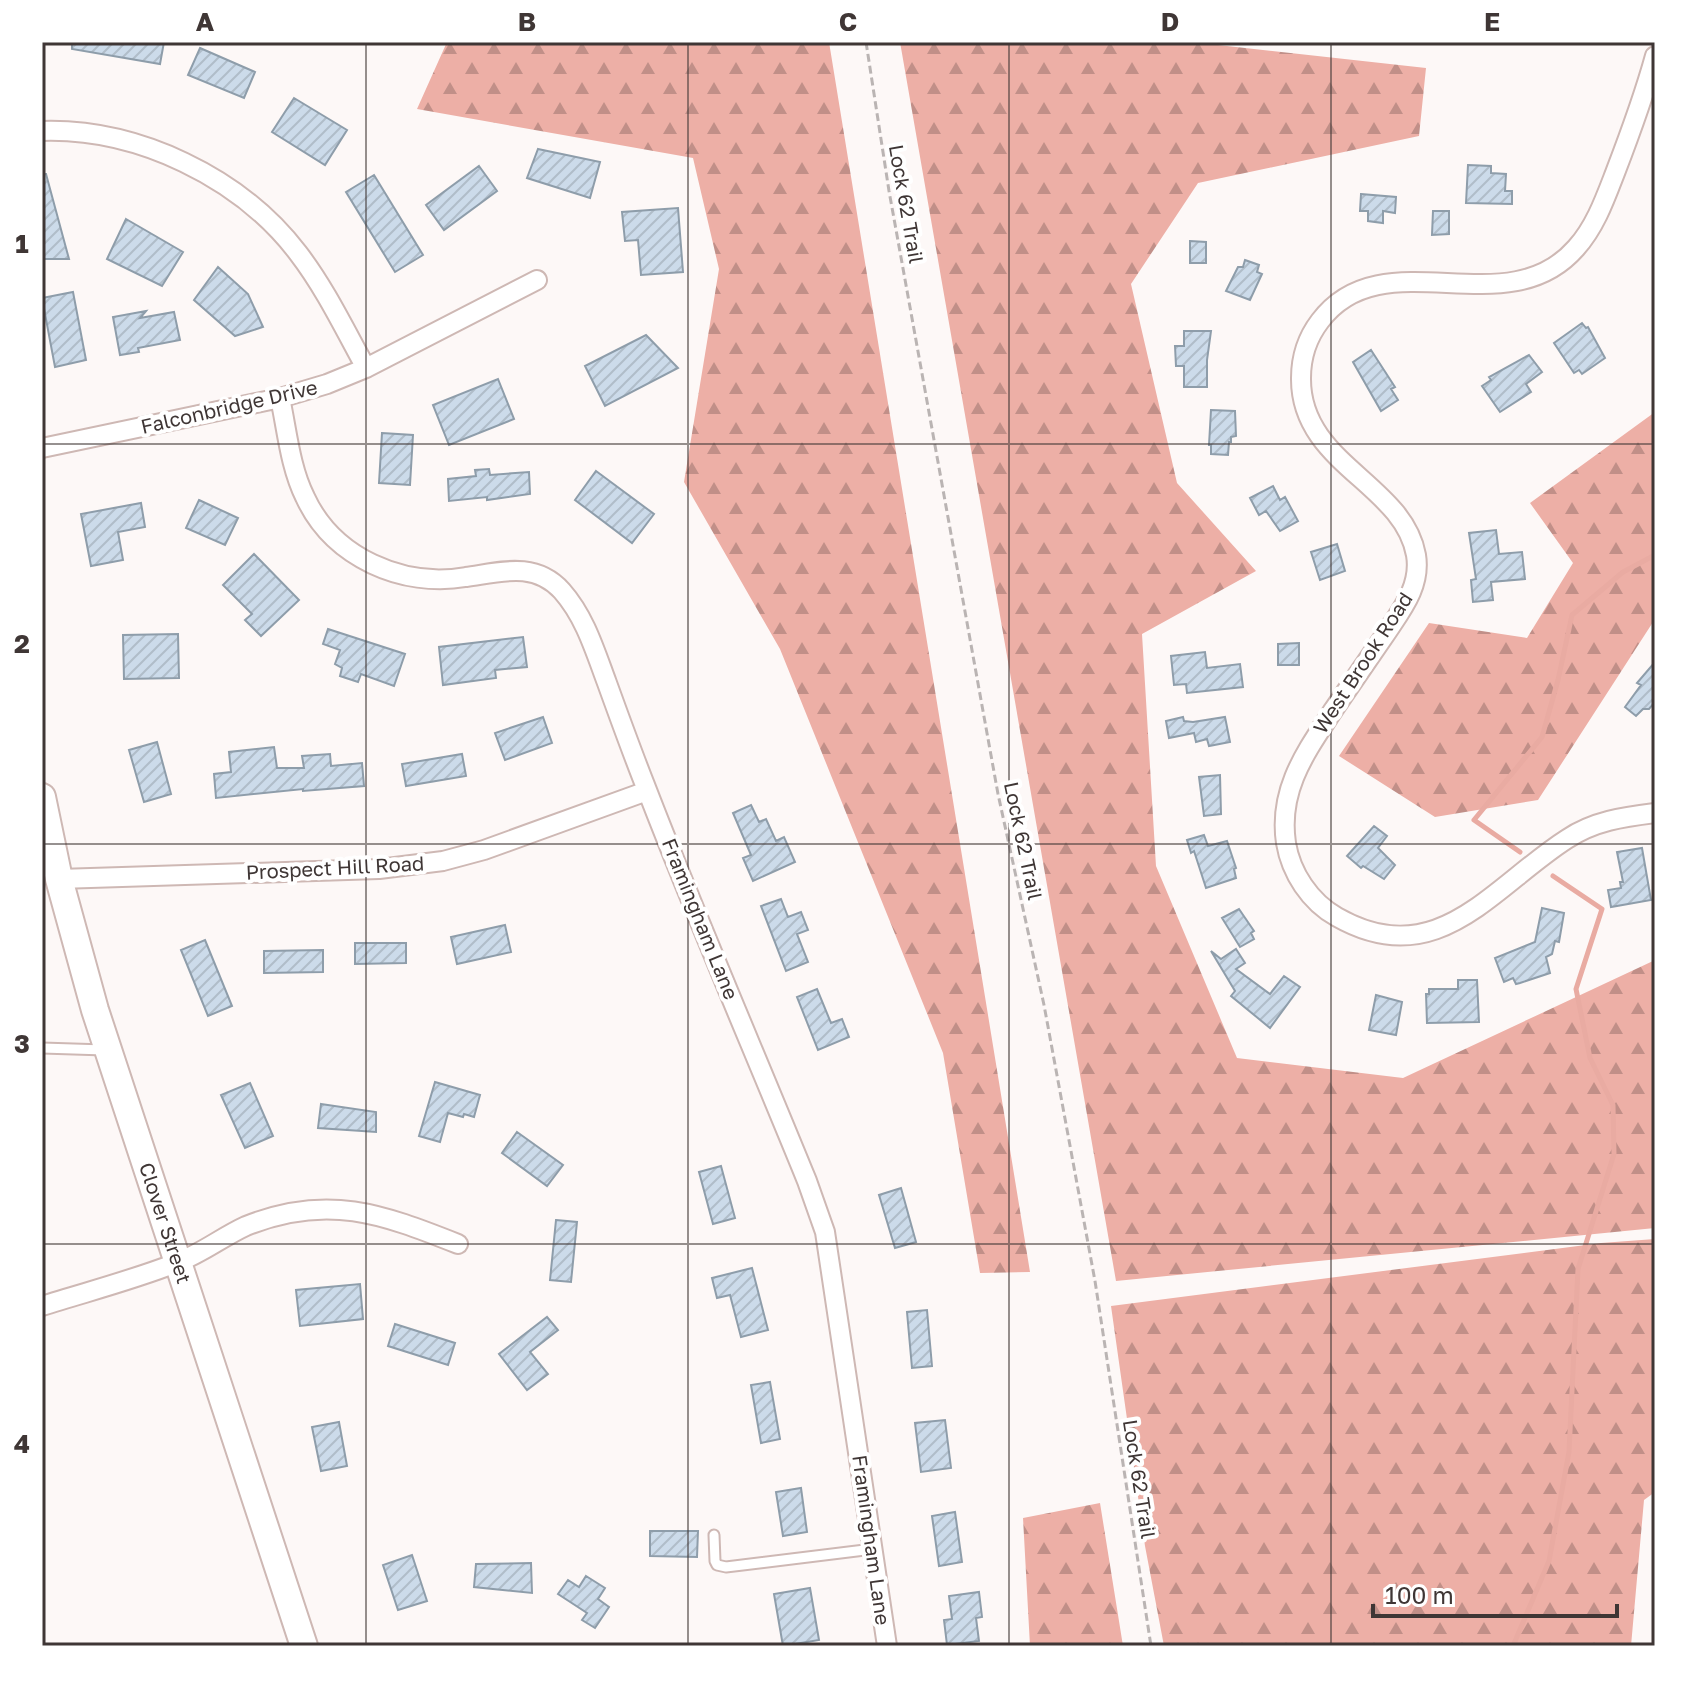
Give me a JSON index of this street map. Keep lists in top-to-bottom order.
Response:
{
  "streets": {
    "main road": ["Clover Street"],
    "street": [
      "Falconbridge Drive",
      "West Brook Road",
      "Prospect Hill Road",
      "Framingham Lane"
    ],
    "path": ["Lock 62 Trail"]
  },
  "crossings": [
    ["Falconbridge Drive", "Framingham Lane"],
    ["Prospect Hill Road", "Framingham Lane"],
    ["Prospect Hill Road", "Clover Street"]
  ],
  "scale_bar": "100 m",
  "grid": {
    "columns": [
      "A",
      "B",
      "C",
      "D",
      "E"
    ],
    "rows": [
      "1",
      "2",
      "3",
      "4"
    ]
  }
}
